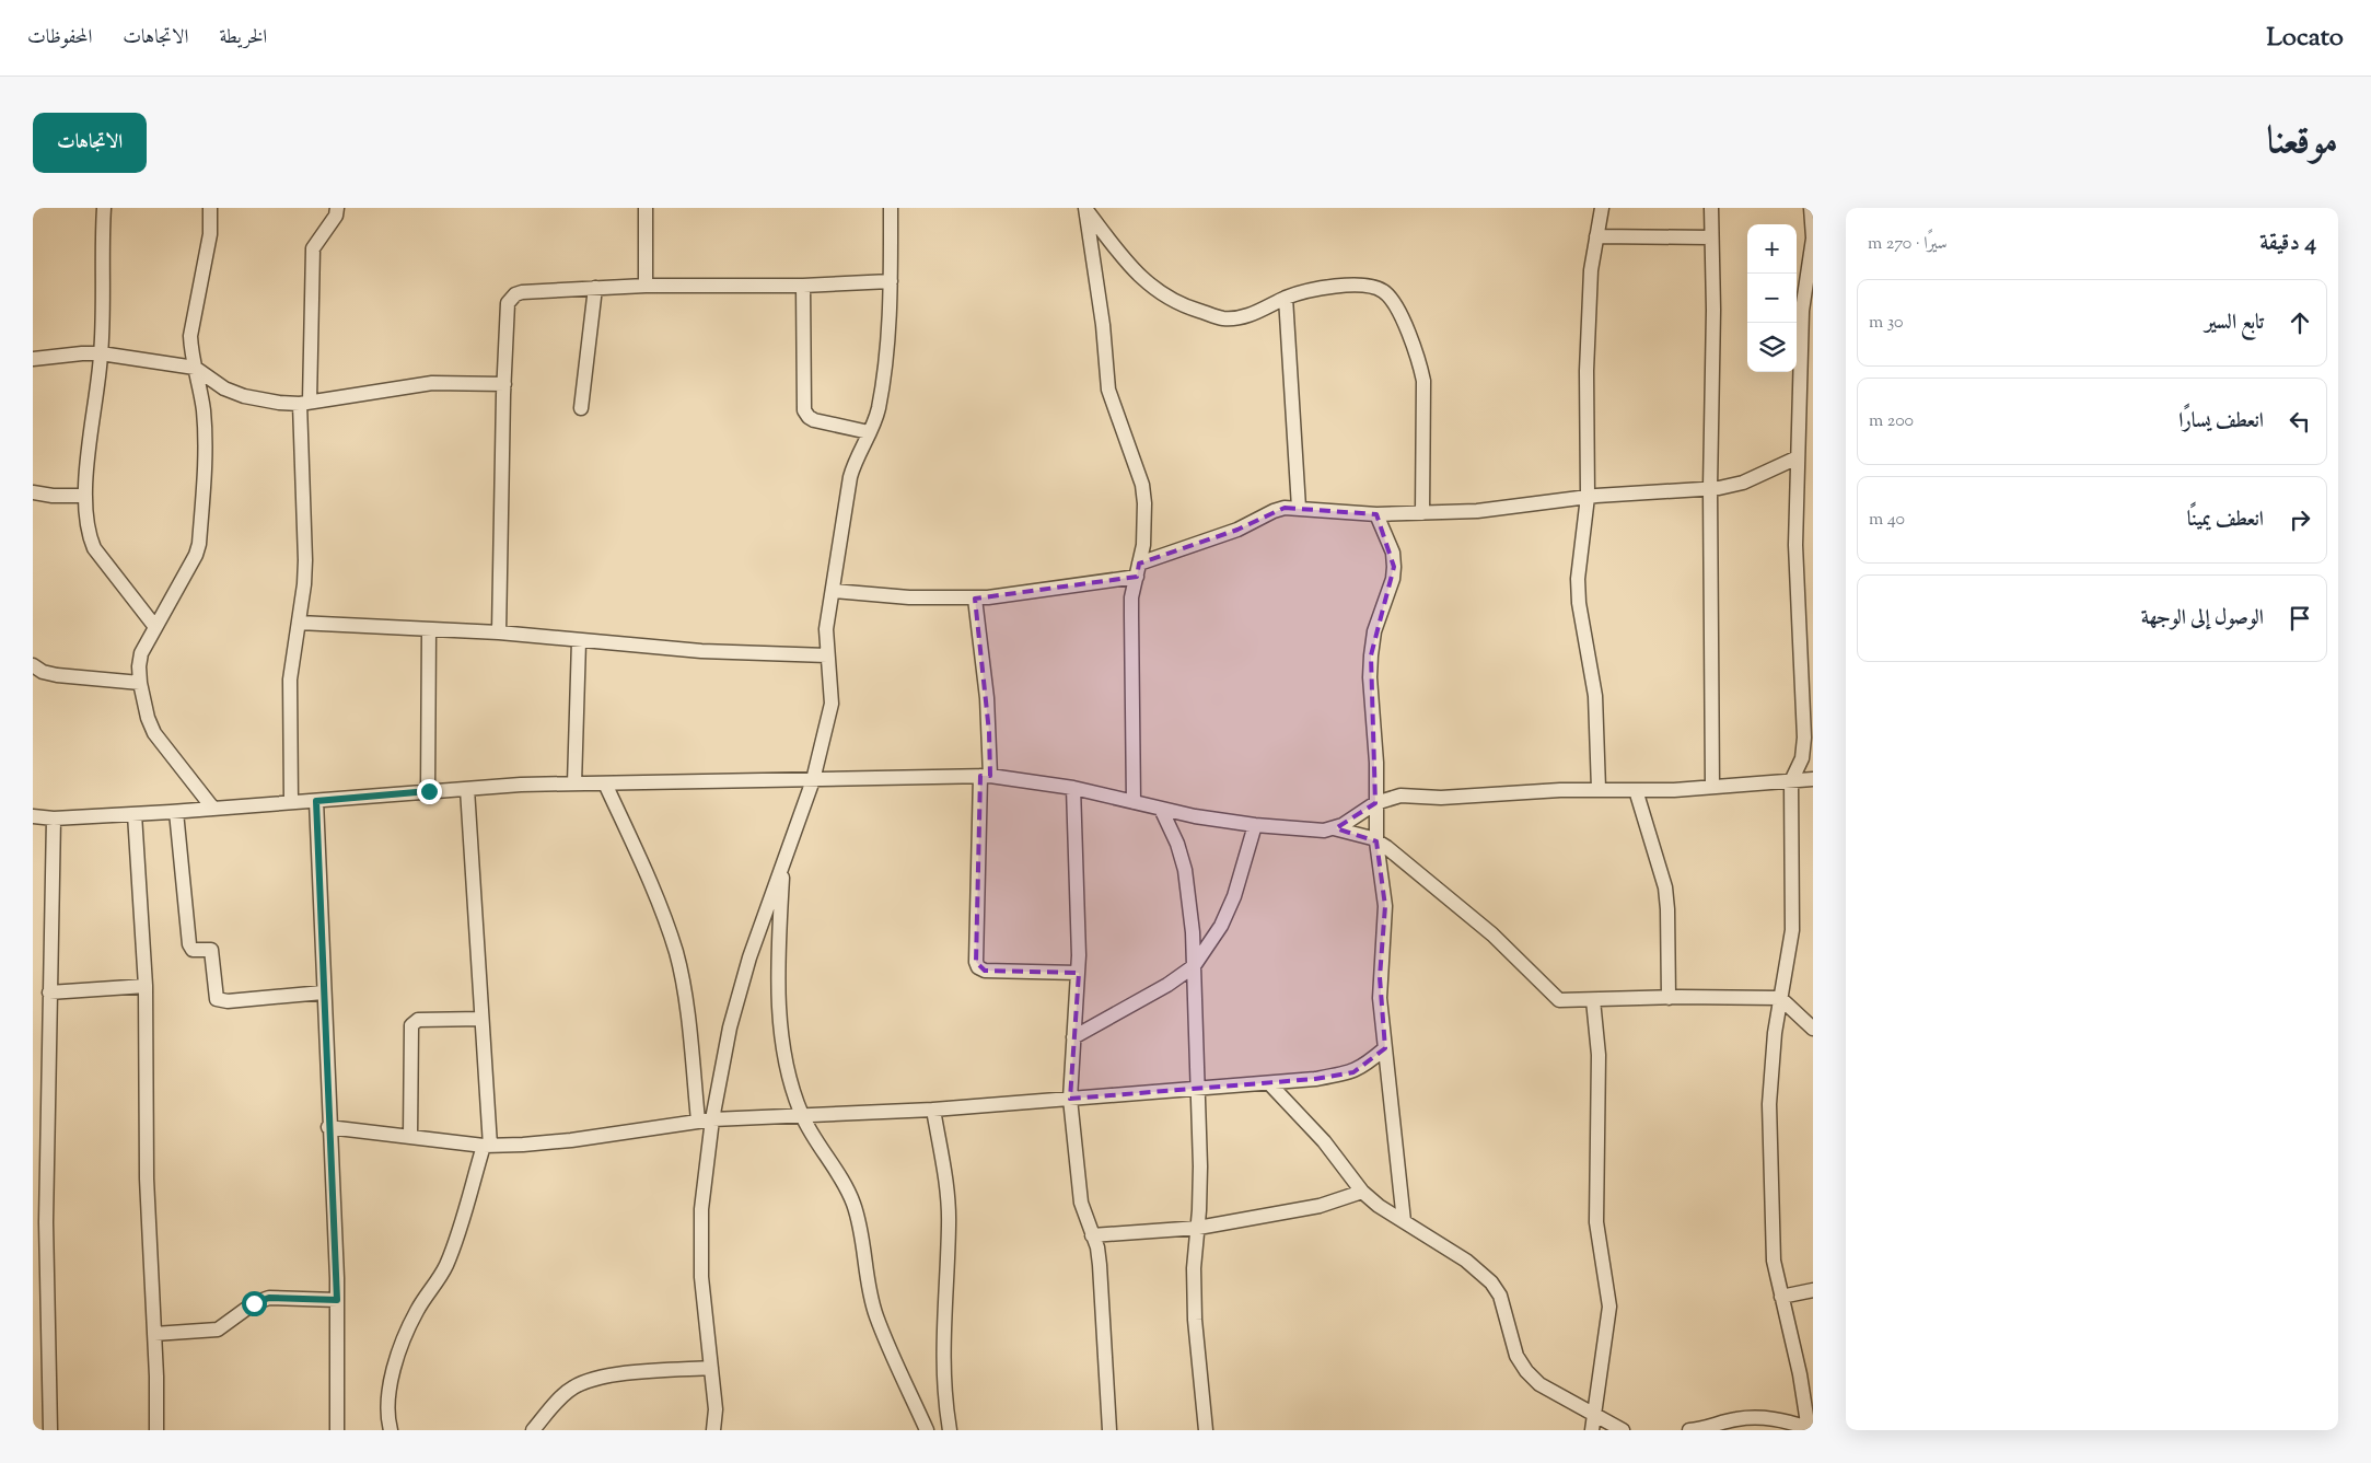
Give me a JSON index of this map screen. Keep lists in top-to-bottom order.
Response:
{
  "page": {
    "header": "Locato",
    "nav": ["الخريطة", "الاتجاهات", "المحفوظات"],
    "title": "موقعنا",
    "buttons": "الاتجاهات",
    "heading": ["4 دقيقة", "سيرًا · 270 m"],
    "map_buttons": ["+", "−"],
    "list": [
      ["تابع السير", "30 m"],
      ["انعطف يسارًا", "200 m"],
      ["انعطف يمينًا", "40 m"],
      "الوصول إلى الوجهة"
    ]
  }
}
